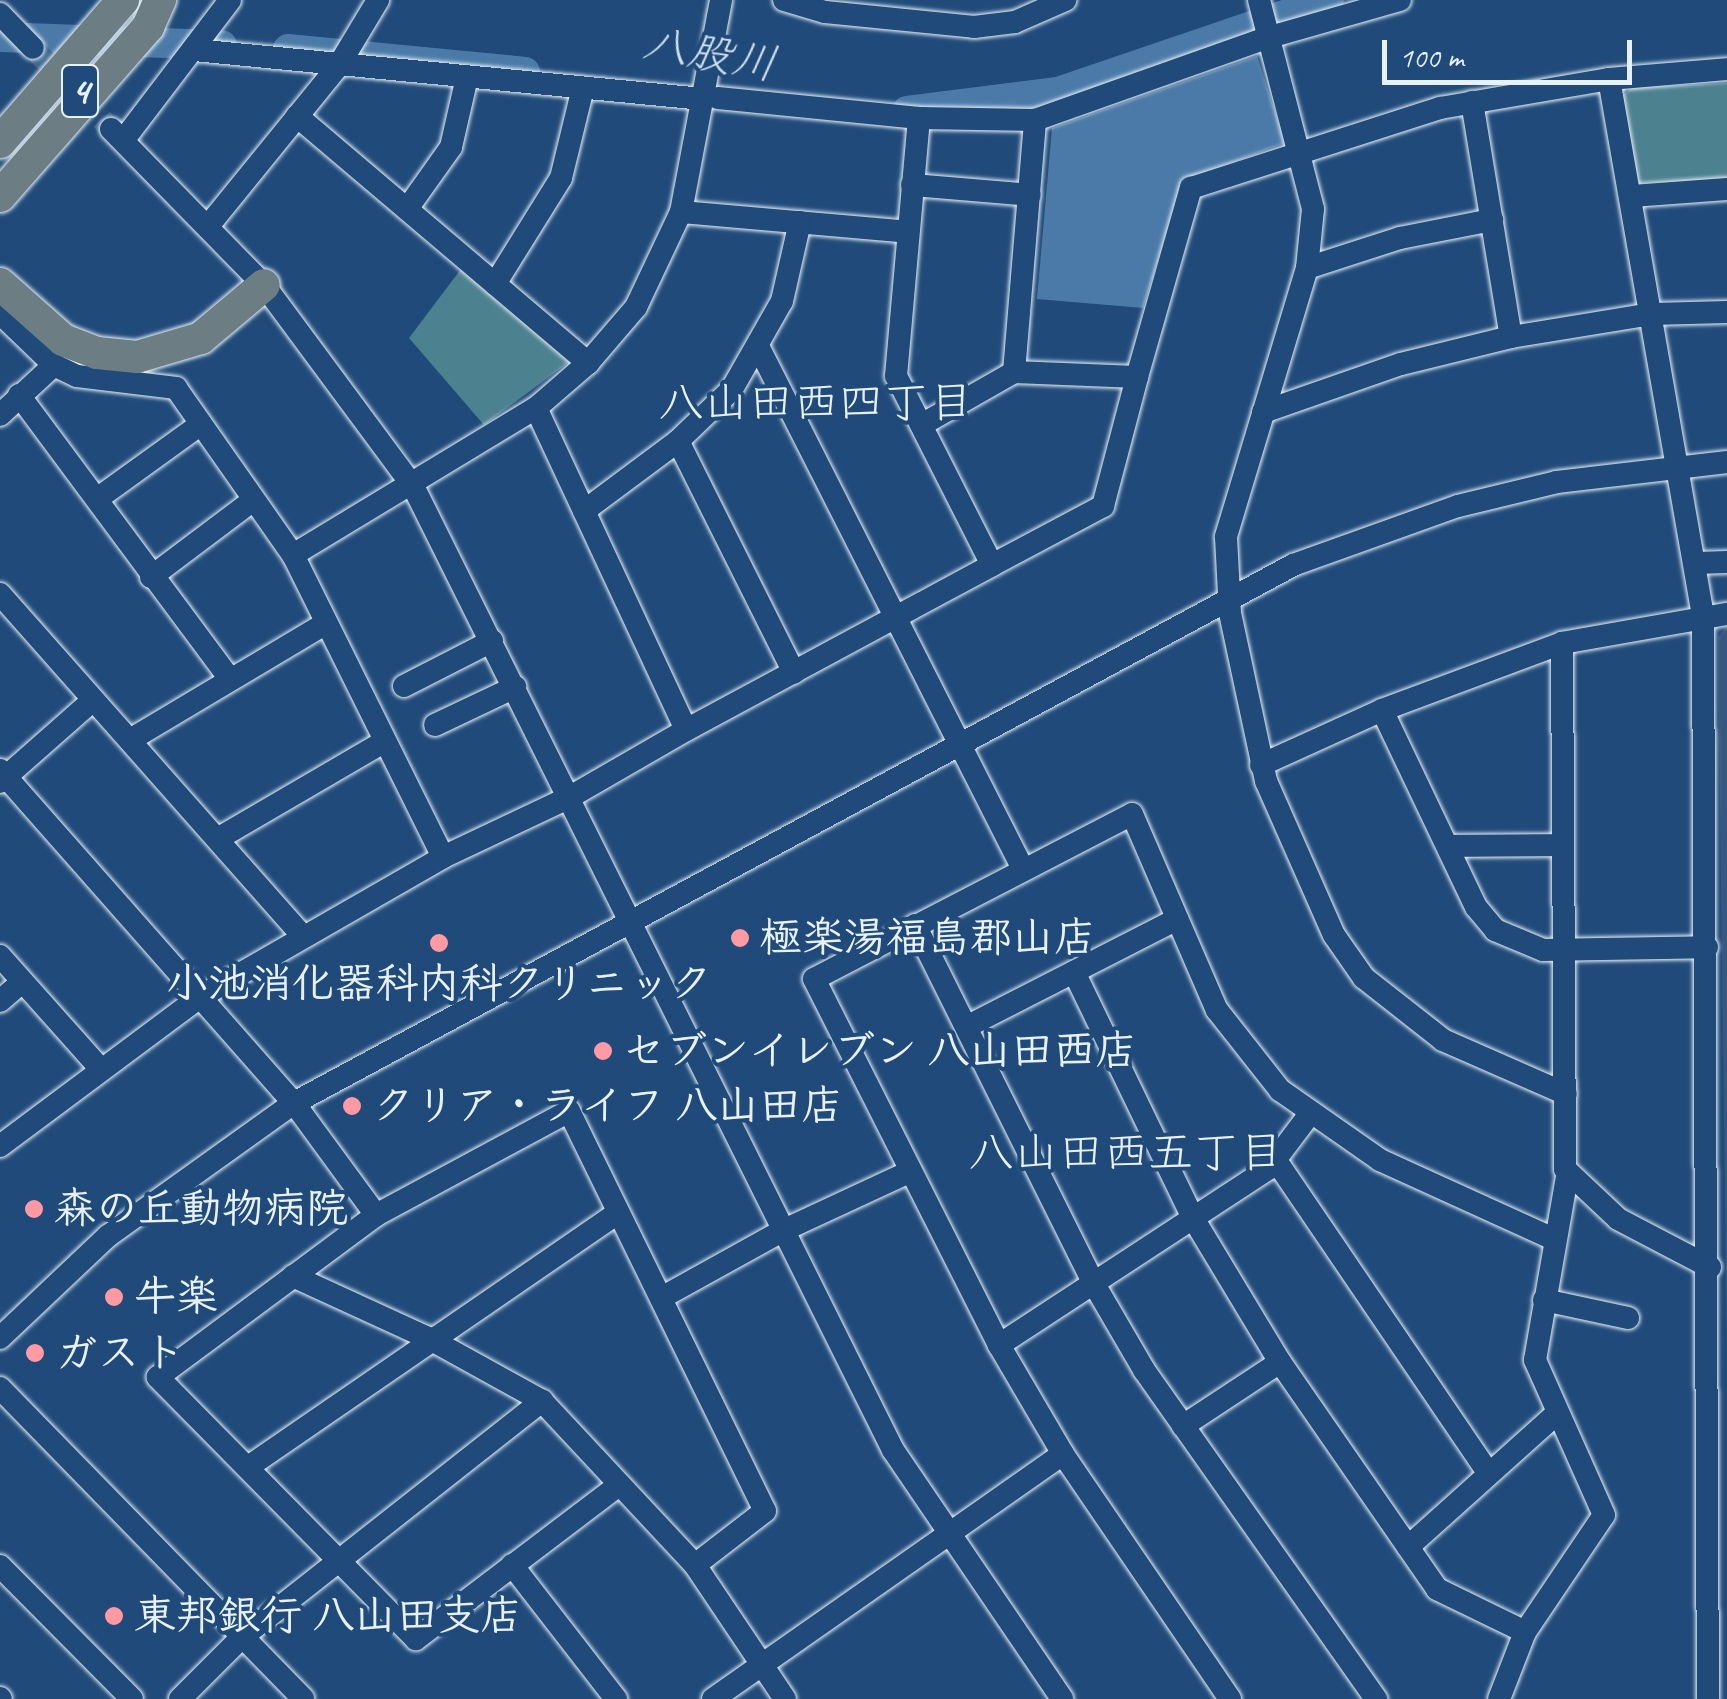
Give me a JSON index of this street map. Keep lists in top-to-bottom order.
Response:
{
  "streets": {
    "highway": ["4"]
  },
  "districts": ["八山田西四丁目", "八山田西五丁目"],
  "water": ["八股川"],
  "places": [
    "極楽湯福島郡山店",
    "小池消化器科内科クリニック",
    "セブンイレブン 八山田西店",
    "クリア・ライフ 八山田店",
    "森の丘動物病院",
    "牛楽",
    "ガスト",
    "東邦銀行 八山田支店"
  ],
  "scale_bar": "100 m"
}
